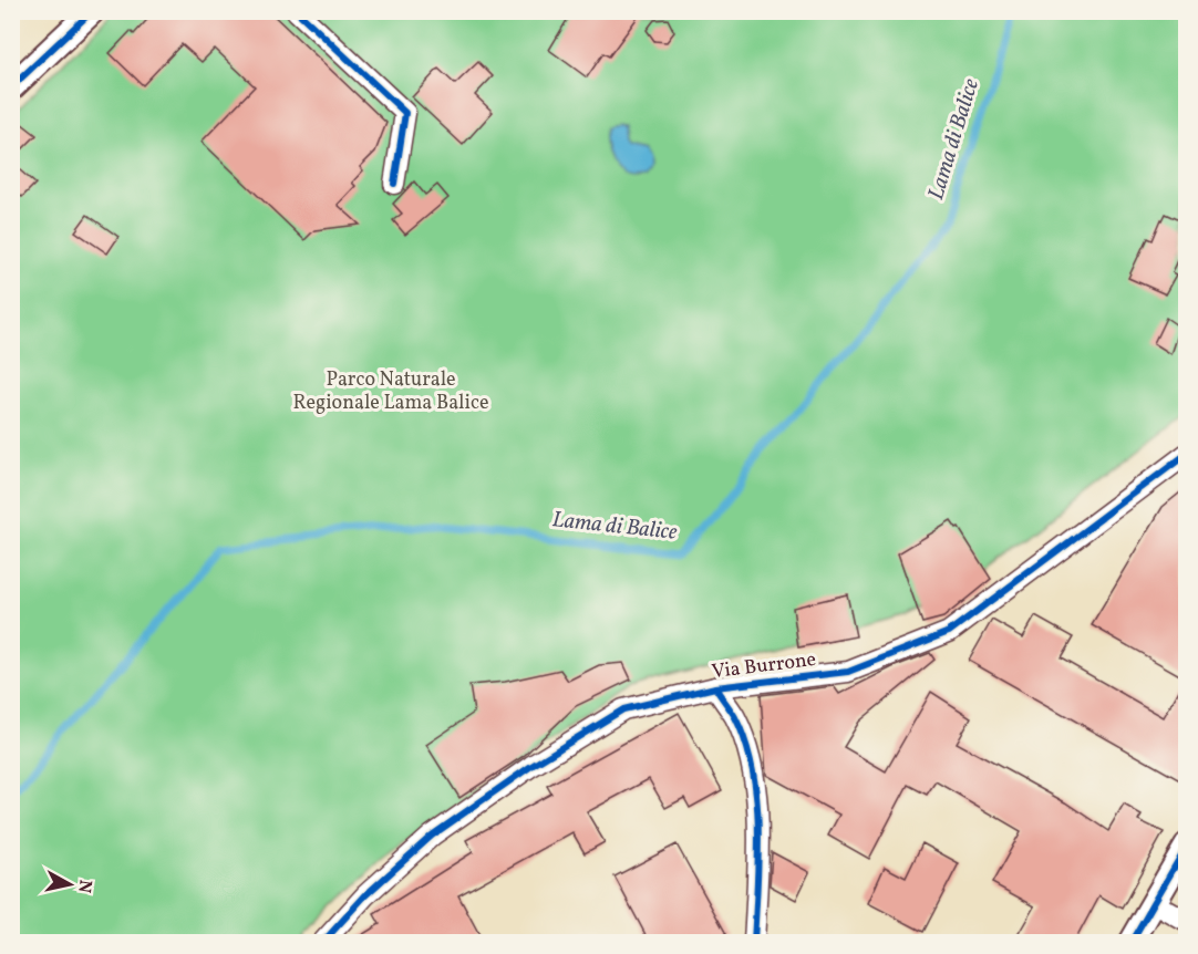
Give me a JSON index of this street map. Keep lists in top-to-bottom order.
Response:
{
  "streets": {
    "street": ["Via Burrone"]
  },
  "water": ["Lama di Balice"],
  "parks": ["Parco Naturale Regionale Lama Balice"],
  "north": "right"
}
